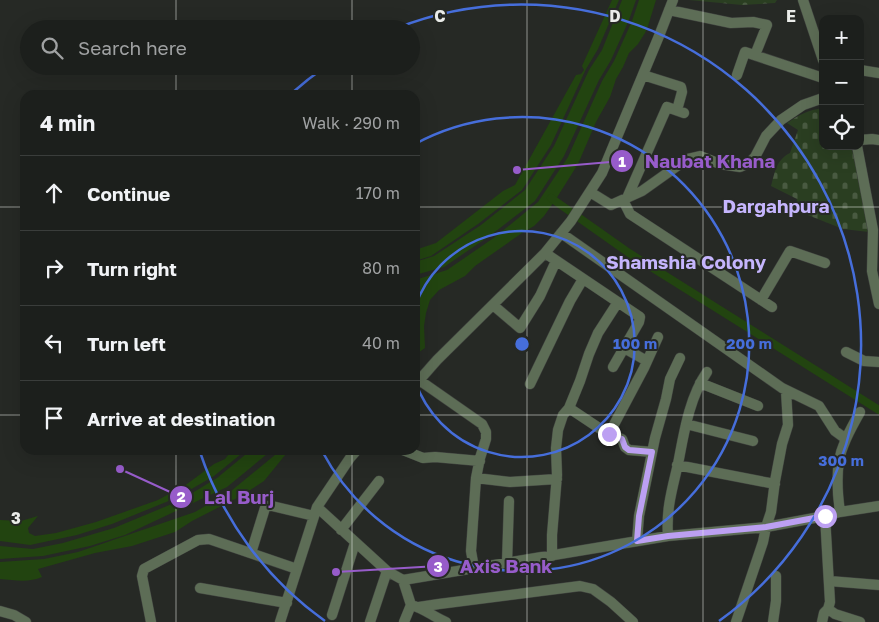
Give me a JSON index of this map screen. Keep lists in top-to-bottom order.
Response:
{
  "districts": ["Dargahpura", "Shamshia Colony"],
  "places": ["Naubat Khana", "Lal Burj", "Axis Bank"],
  "page": {
    "map_buttons": ["+", "−"],
    "search": "Search here",
    "heading": ["4 min", "Walk · 290 m"],
    "list": [
      ["Continue", "170 m"],
      ["Turn right", "80 m"],
      ["Turn left", "40 m"],
      "Arrive at destination"
    ]
  },
  "grid": {
    "columns": ["C", "D", "E"],
    "rows": ["3"]
  },
  "rings": ["100 m", "200 m", "300 m"]
}
